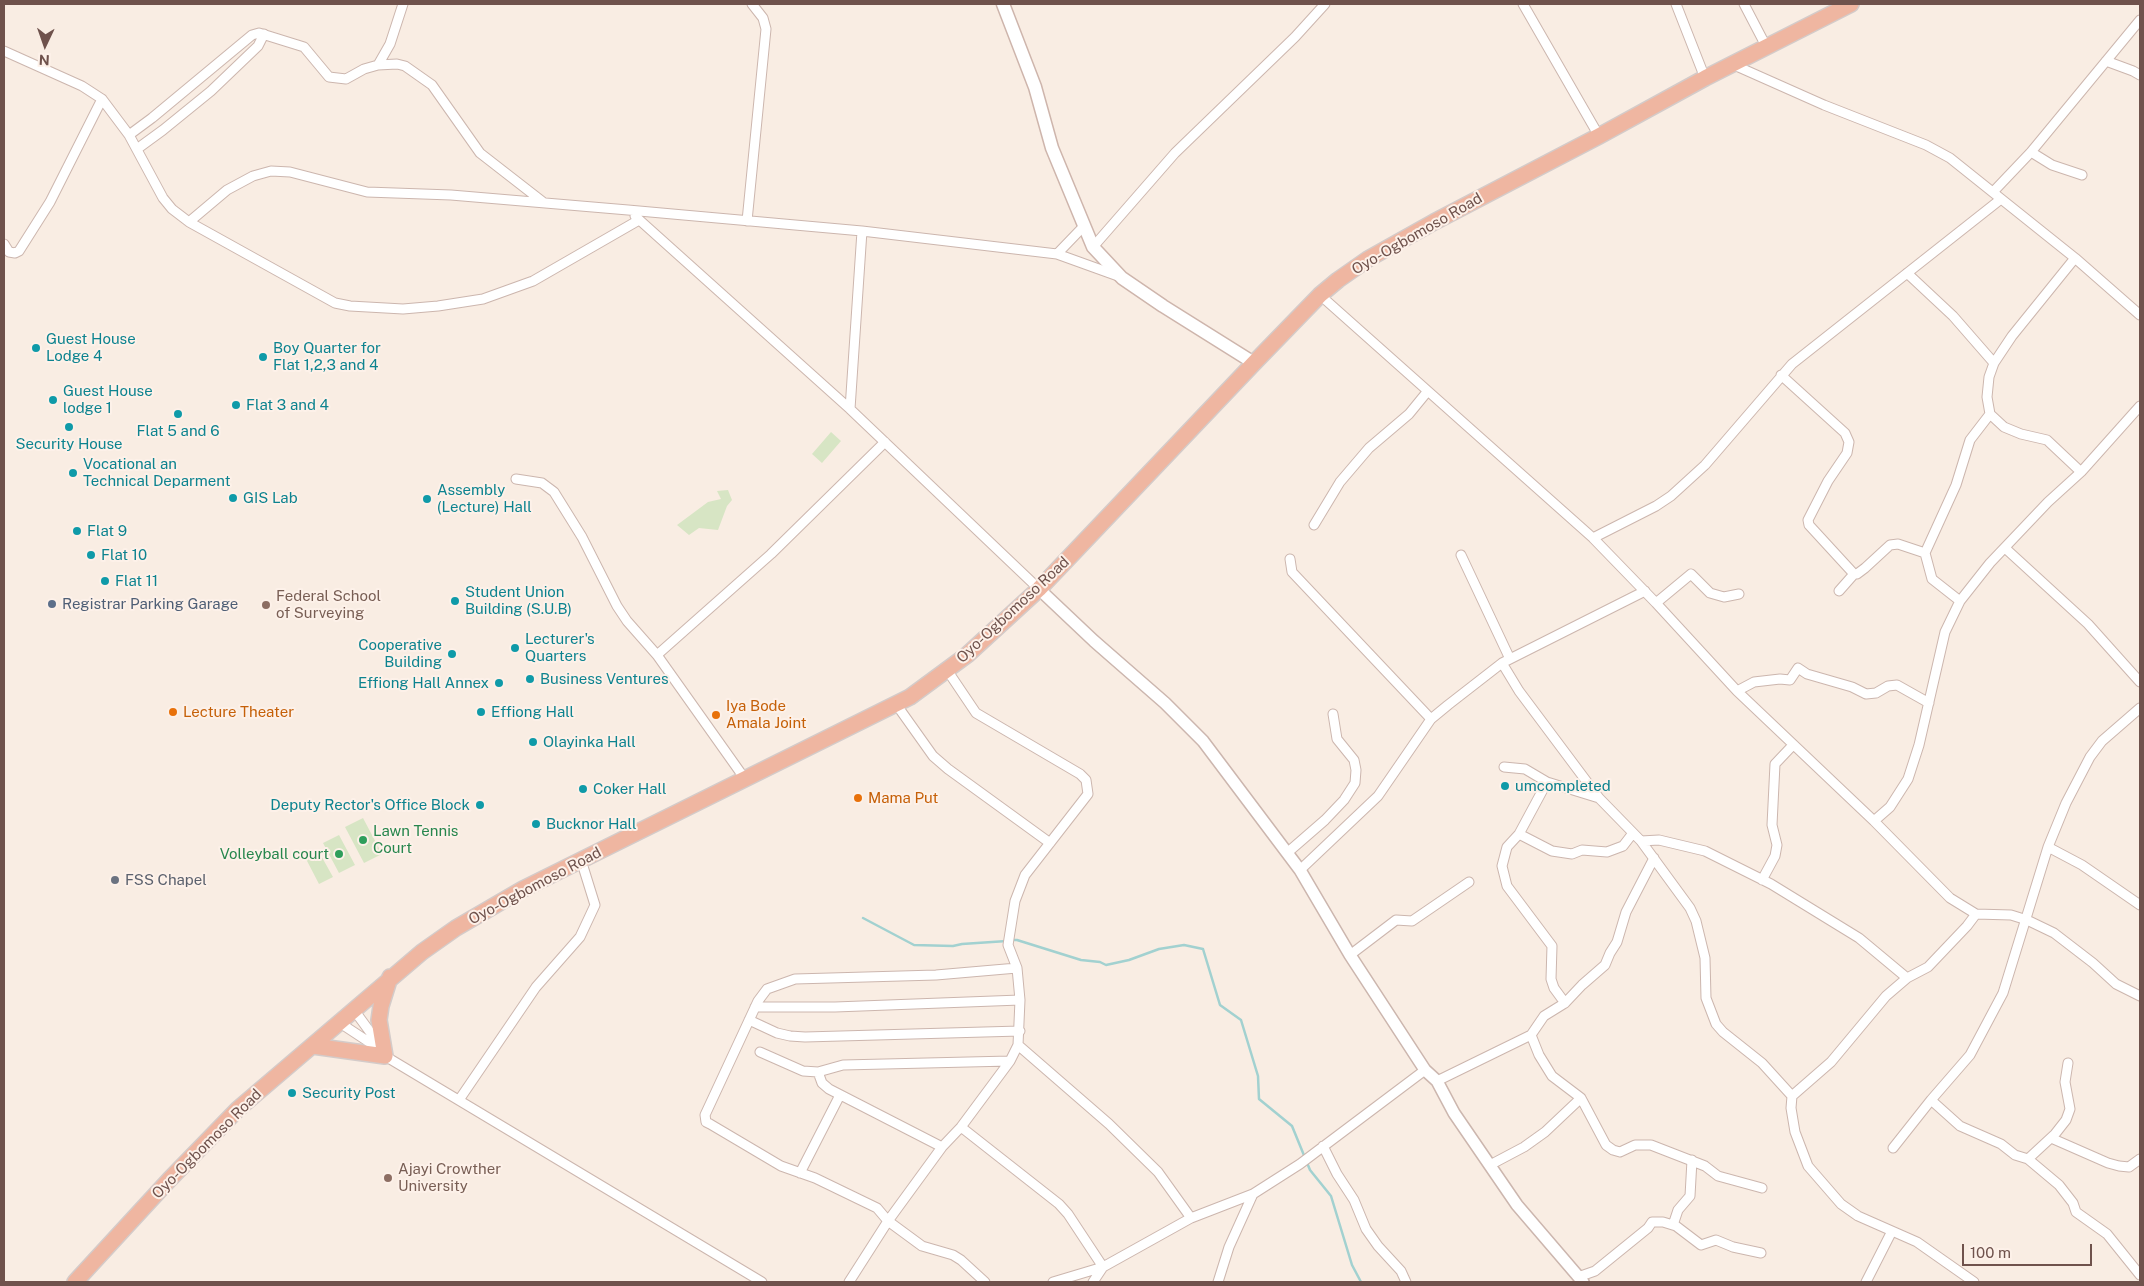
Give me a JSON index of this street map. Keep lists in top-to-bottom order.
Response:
{
  "streets": {
    "highway": ["Oyo-Ogbomoso Road"]
  },
  "places": [
    "Guest House Lodge 4",
    "Boy Quarter for Flat 1,2,3 and 4",
    "Guest House lodge 1",
    "Flat 3 and 4",
    "Flat 5 and 6",
    "Security House",
    "Vocational an Technical Deparment",
    "GIS Lab",
    "Assembly (Lecture) Hall",
    "Flat 9",
    "Flat 10",
    "Flat 11",
    "Student Union Building (S.U.B)",
    "Registrar Parking Garage",
    "Federal School of Surveying",
    "Lecturer's Quarters",
    "Cooperative Building",
    "Business Ventures",
    "Effiong Hall Annex",
    "Lecture Theater",
    "Effiong Hall",
    "Iya Bode Amala Joint",
    "Olayinka Hall",
    "umcompleted",
    "Coker Hall",
    "Mama Put",
    "Deputy Rector's Office Block",
    "Bucknor Hall",
    "Lawn Tennis Court",
    "Volleyball court",
    "FSS Chapel",
    "Security Post",
    "Ajayi Crowther University"
  ],
  "scale_bar": "100 m",
  "north": "bottom"
}
